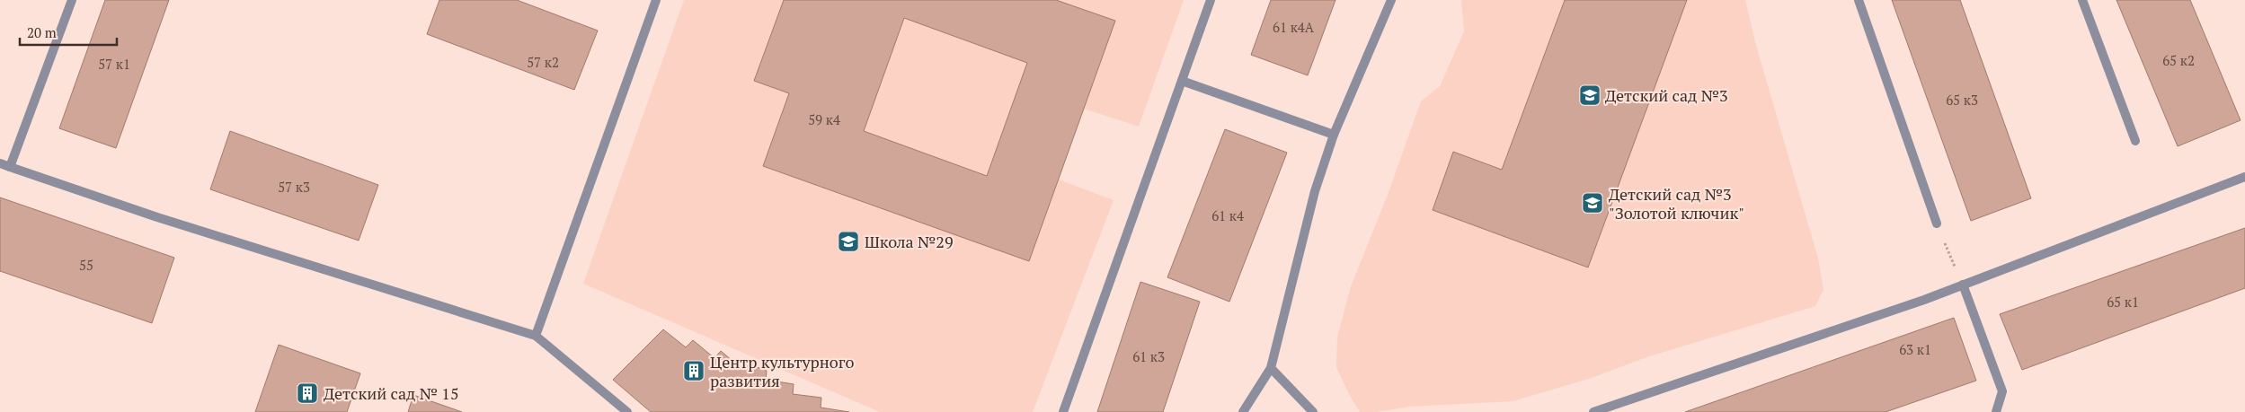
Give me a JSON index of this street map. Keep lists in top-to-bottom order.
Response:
{
  "places": {
    "school or university": ["Детский сад №3", "Детский сад №3 \"Золотой ключик\"", "Школа №29"],
    "building": ["Центр культурного развития", "Детский сад № 15"]
  },
  "house_numbers": [
    "61 к4А",
    "65 к2",
    "57 к2",
    "57 к1",
    "65 к3",
    "59 к4",
    "57 к3",
    "61 к4",
    "55",
    "65 к1",
    "63 к1",
    "61 к3"
  ],
  "scale_bar": "20 m"
}
